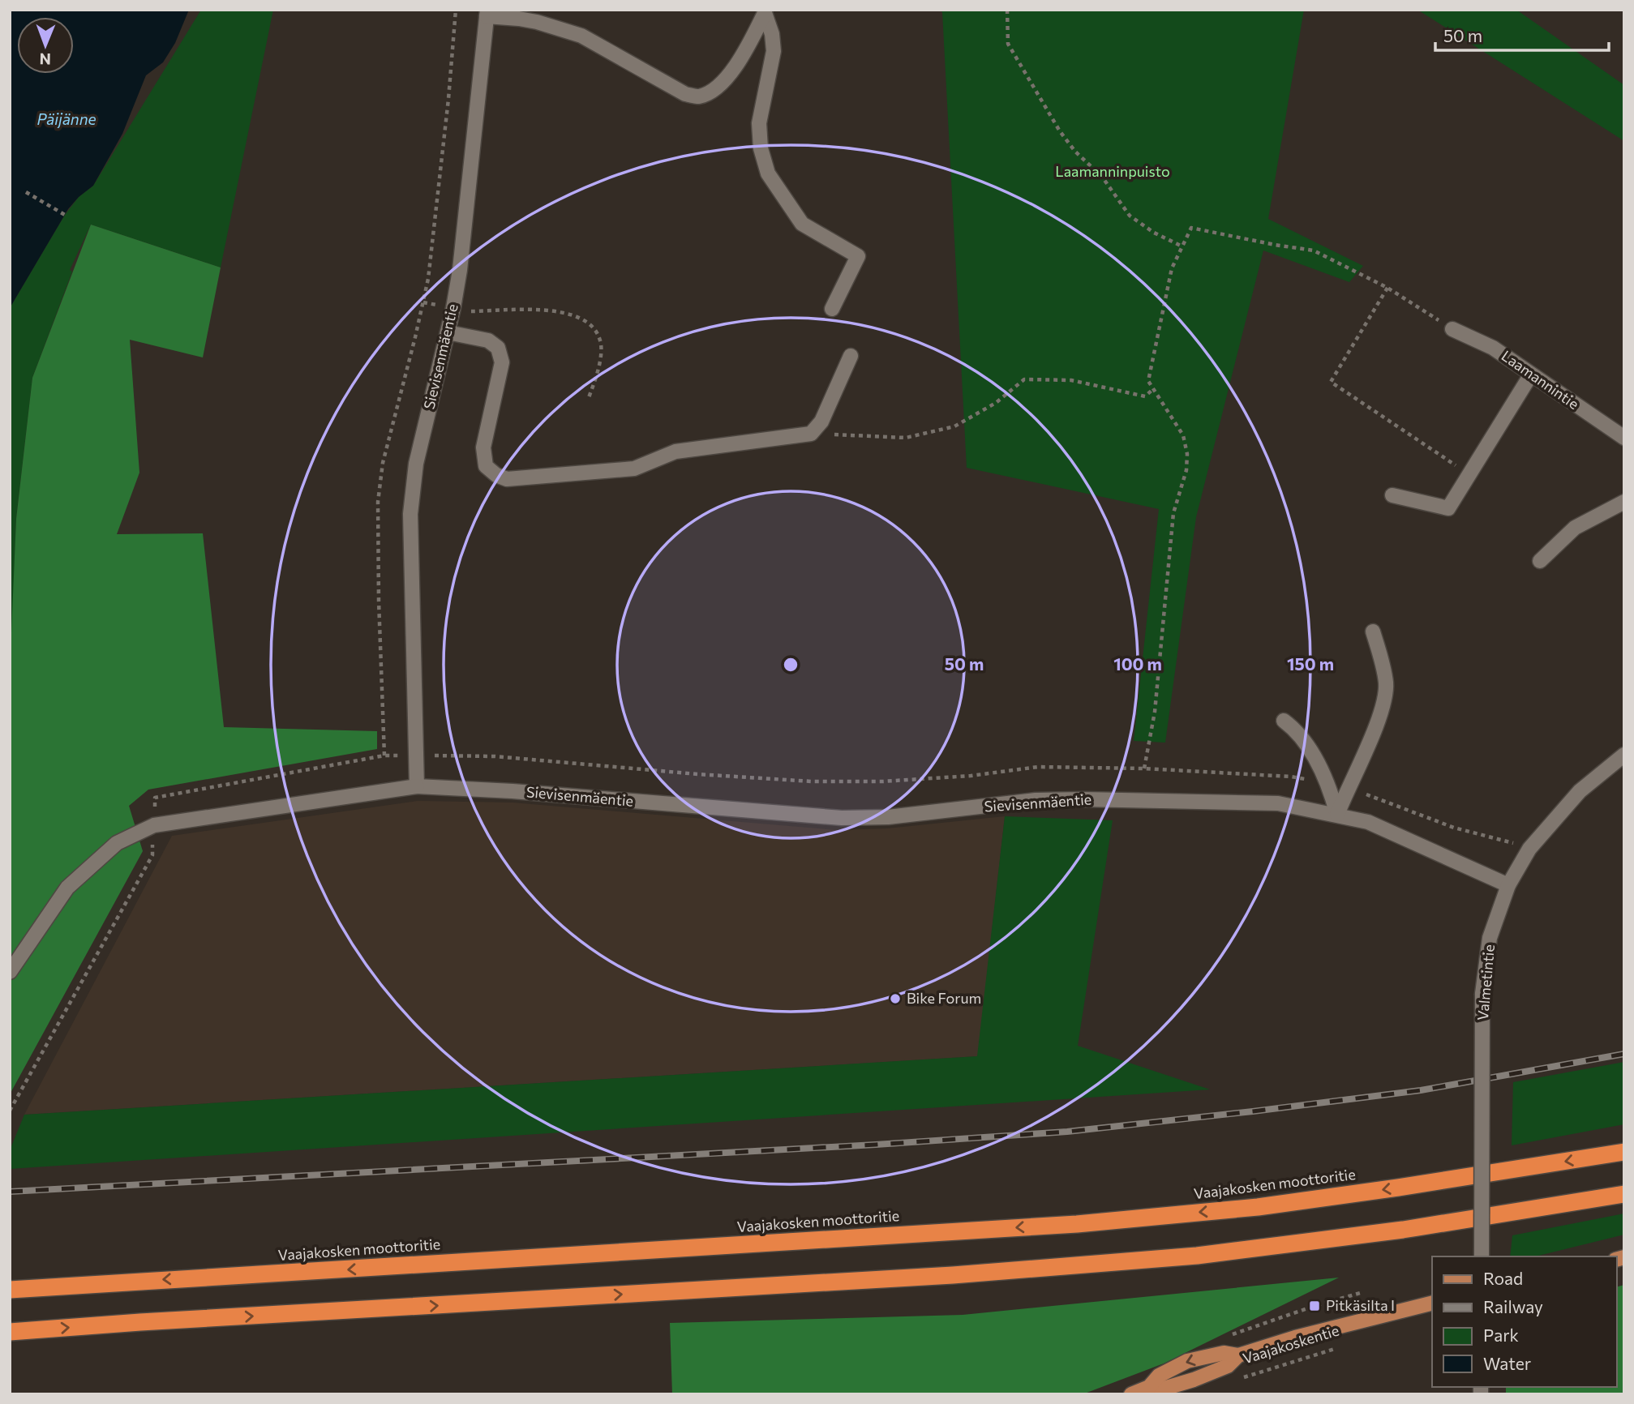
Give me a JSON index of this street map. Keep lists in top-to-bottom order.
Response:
{
  "streets": {
    "highway": ["Vaajakosken moottoritie"],
    "main road": ["Vaajakoskentie"],
    "street": ["Sievisenmäentie", "Laamannintie", "Valmetintie"]
  },
  "crossings": [
    ["Sievisenmäentie", "Valmetintie"]
  ],
  "water": ["Päijänne"],
  "parks": ["Laamanninpuisto"],
  "places": {
    "other": ["Bike Forum"],
    "transit": ["Pitkäsilta I"]
  },
  "legend": [
    "Road",
    "Railway",
    "Park",
    "Water"
  ],
  "scale_bar": "50 m",
  "north": "bottom",
  "rings": ["50 m", "100 m", "150 m"]
}
